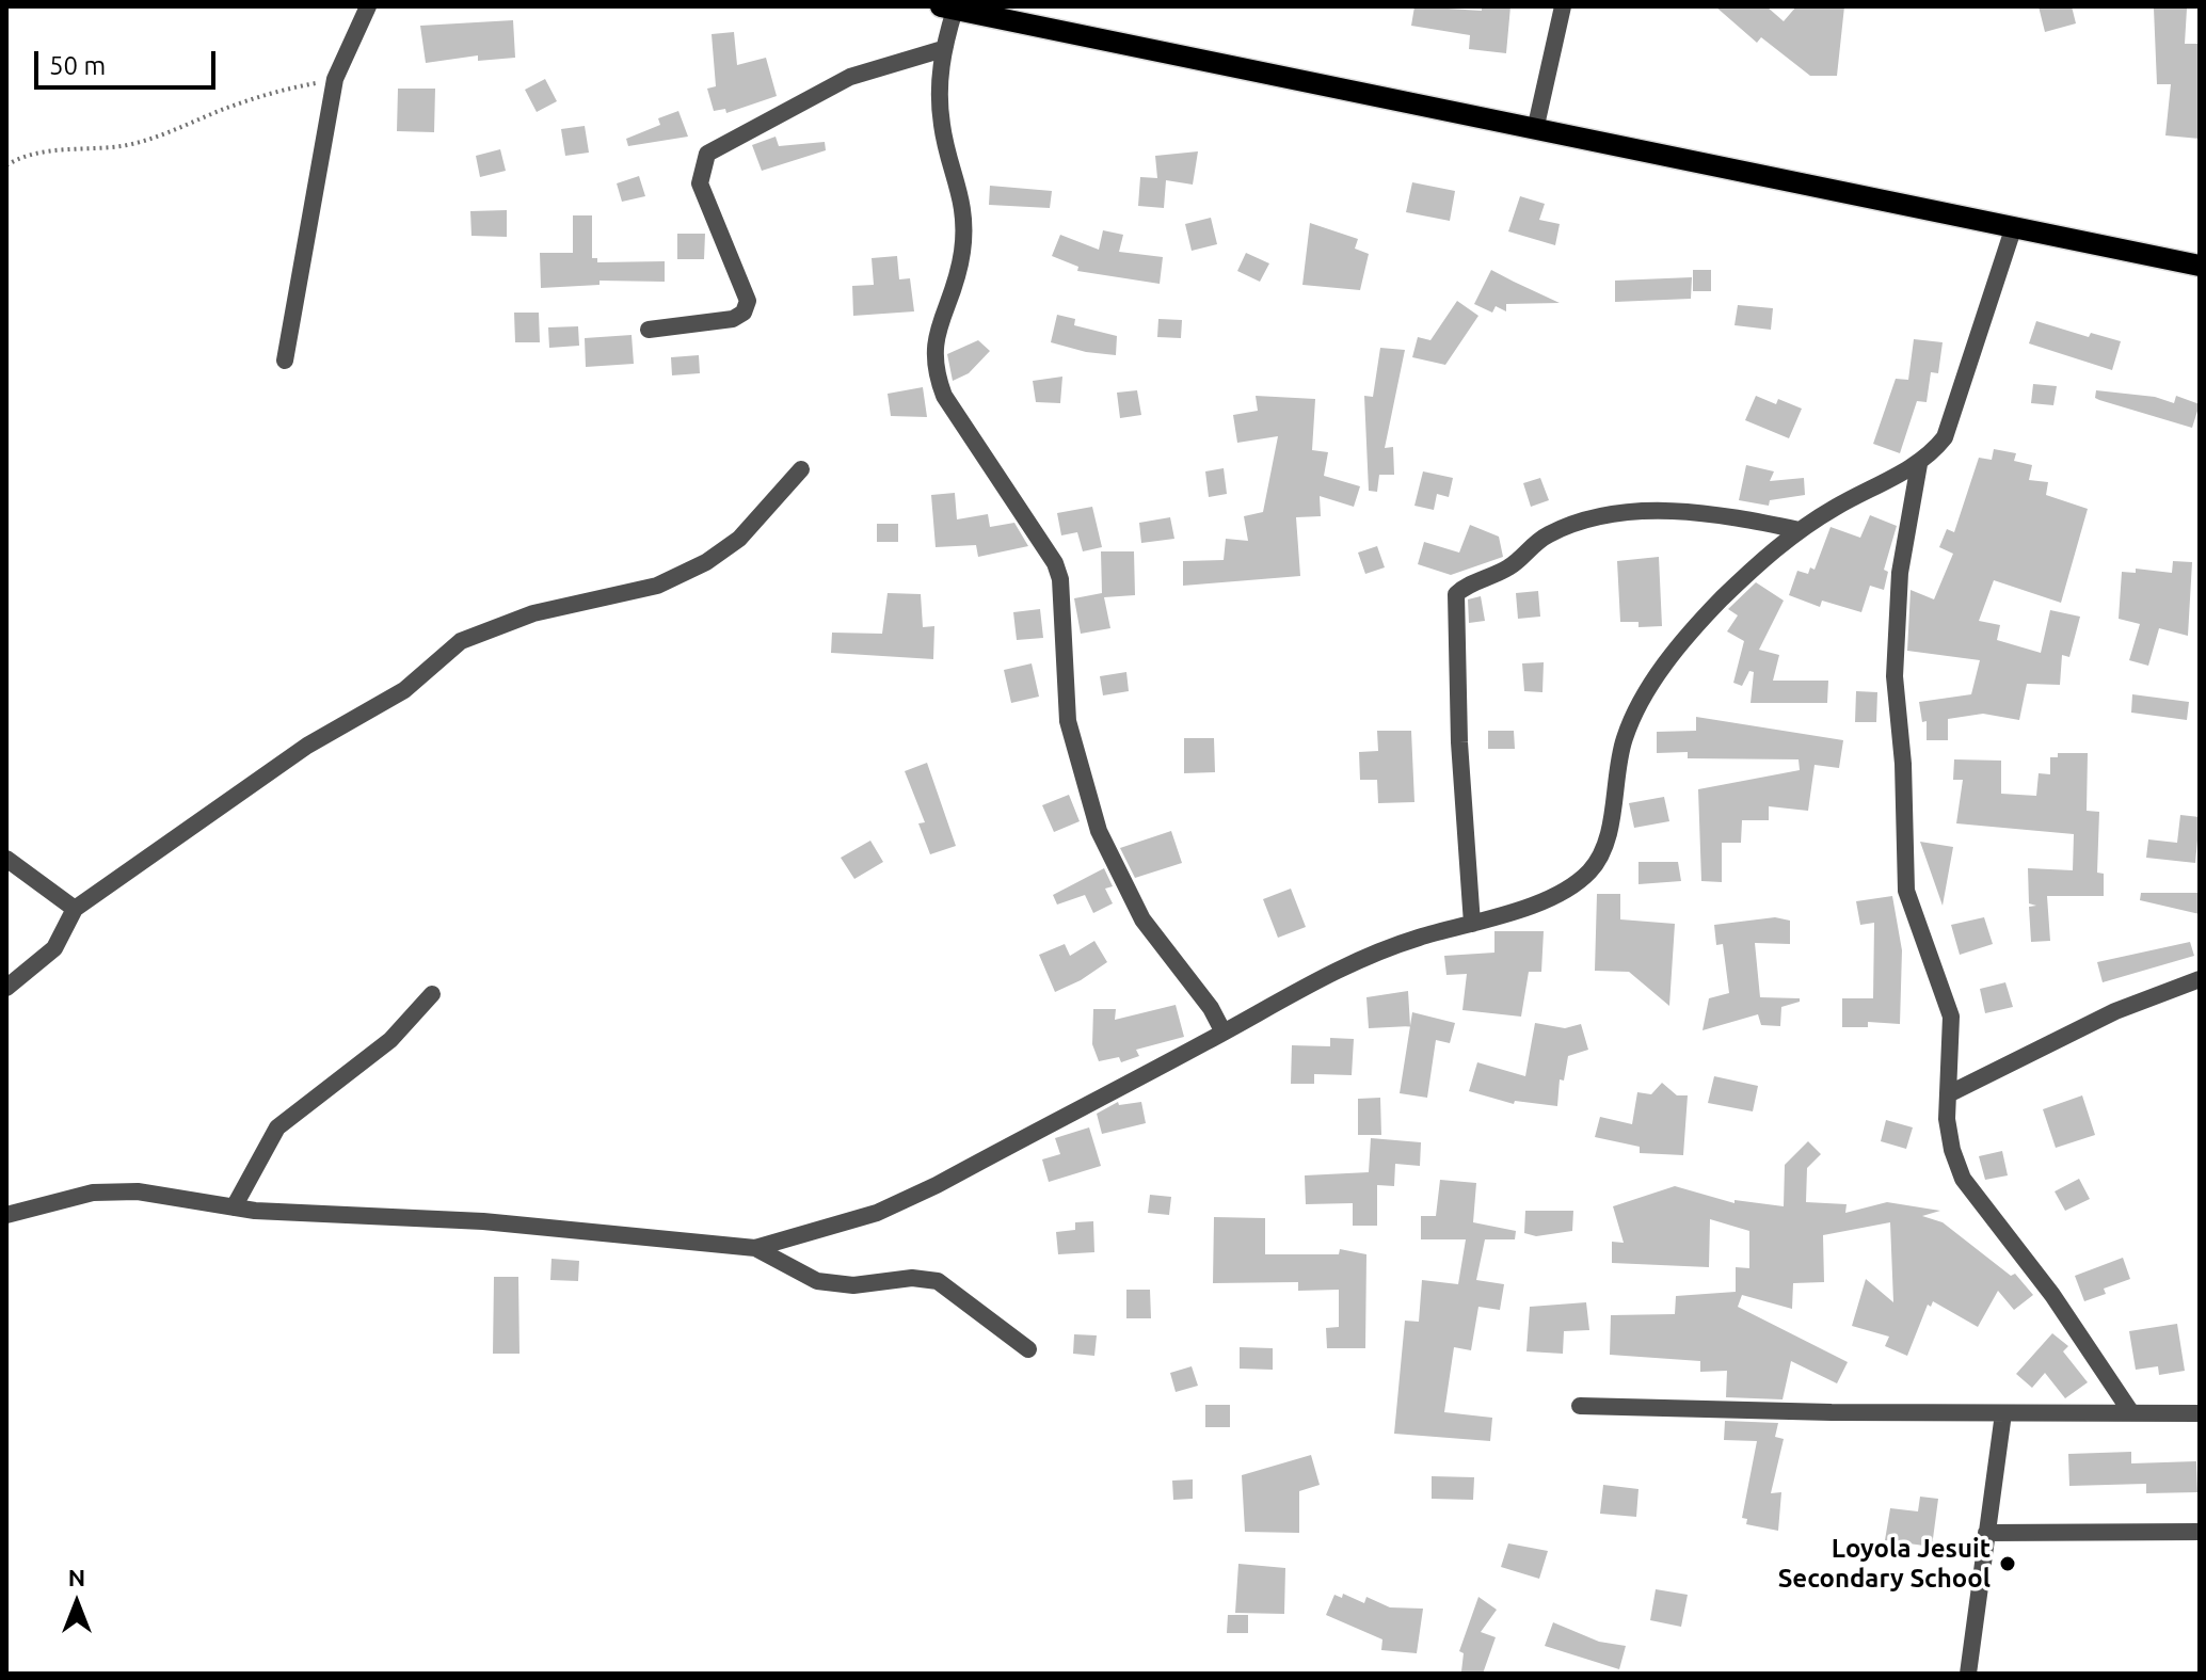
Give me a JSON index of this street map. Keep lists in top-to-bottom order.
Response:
{
  "places": ["Loyola Jesuit Secondary School"],
  "scale_bar": "50 m",
  "north": "top"
}
